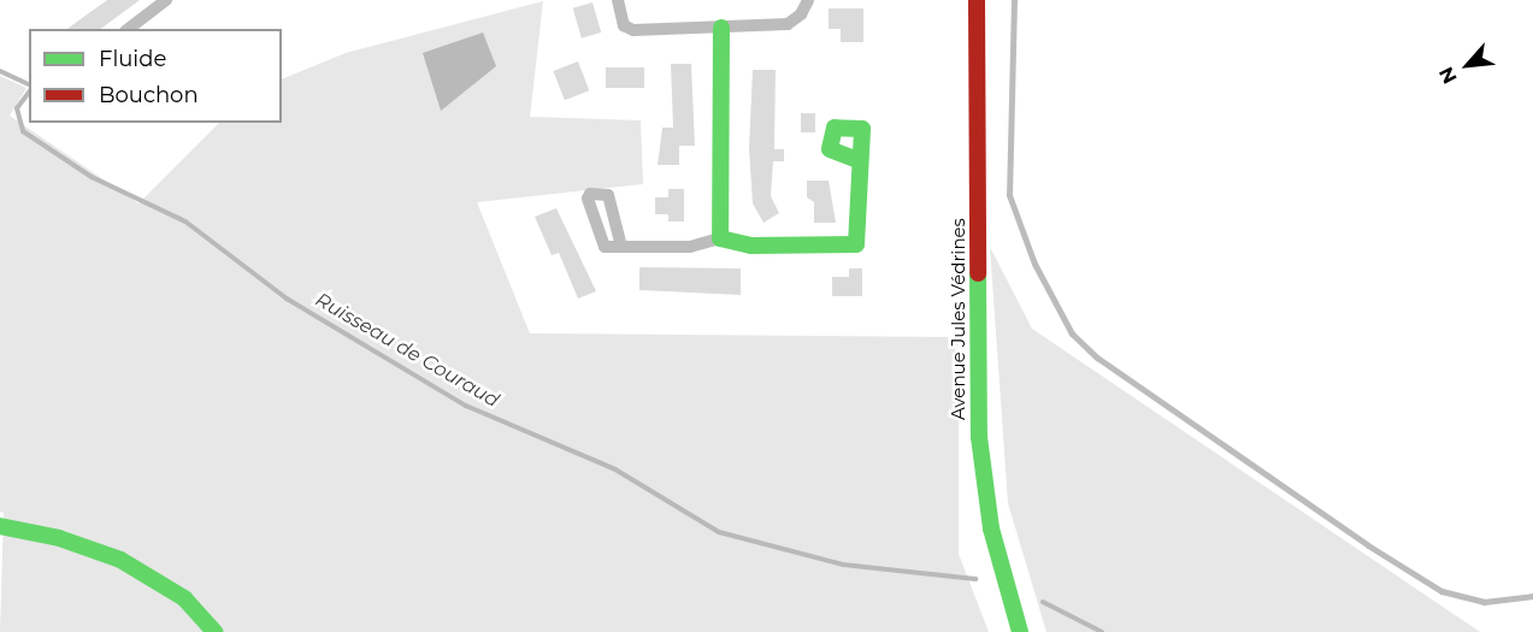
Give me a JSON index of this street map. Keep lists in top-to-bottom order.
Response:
{
  "streets": {
    "street": ["Avenue Jules Védrines"]
  },
  "water": ["Ruisseau de Couraud"],
  "legend": ["Fluide", "Bouchon"],
  "north": "bottom left"
}
